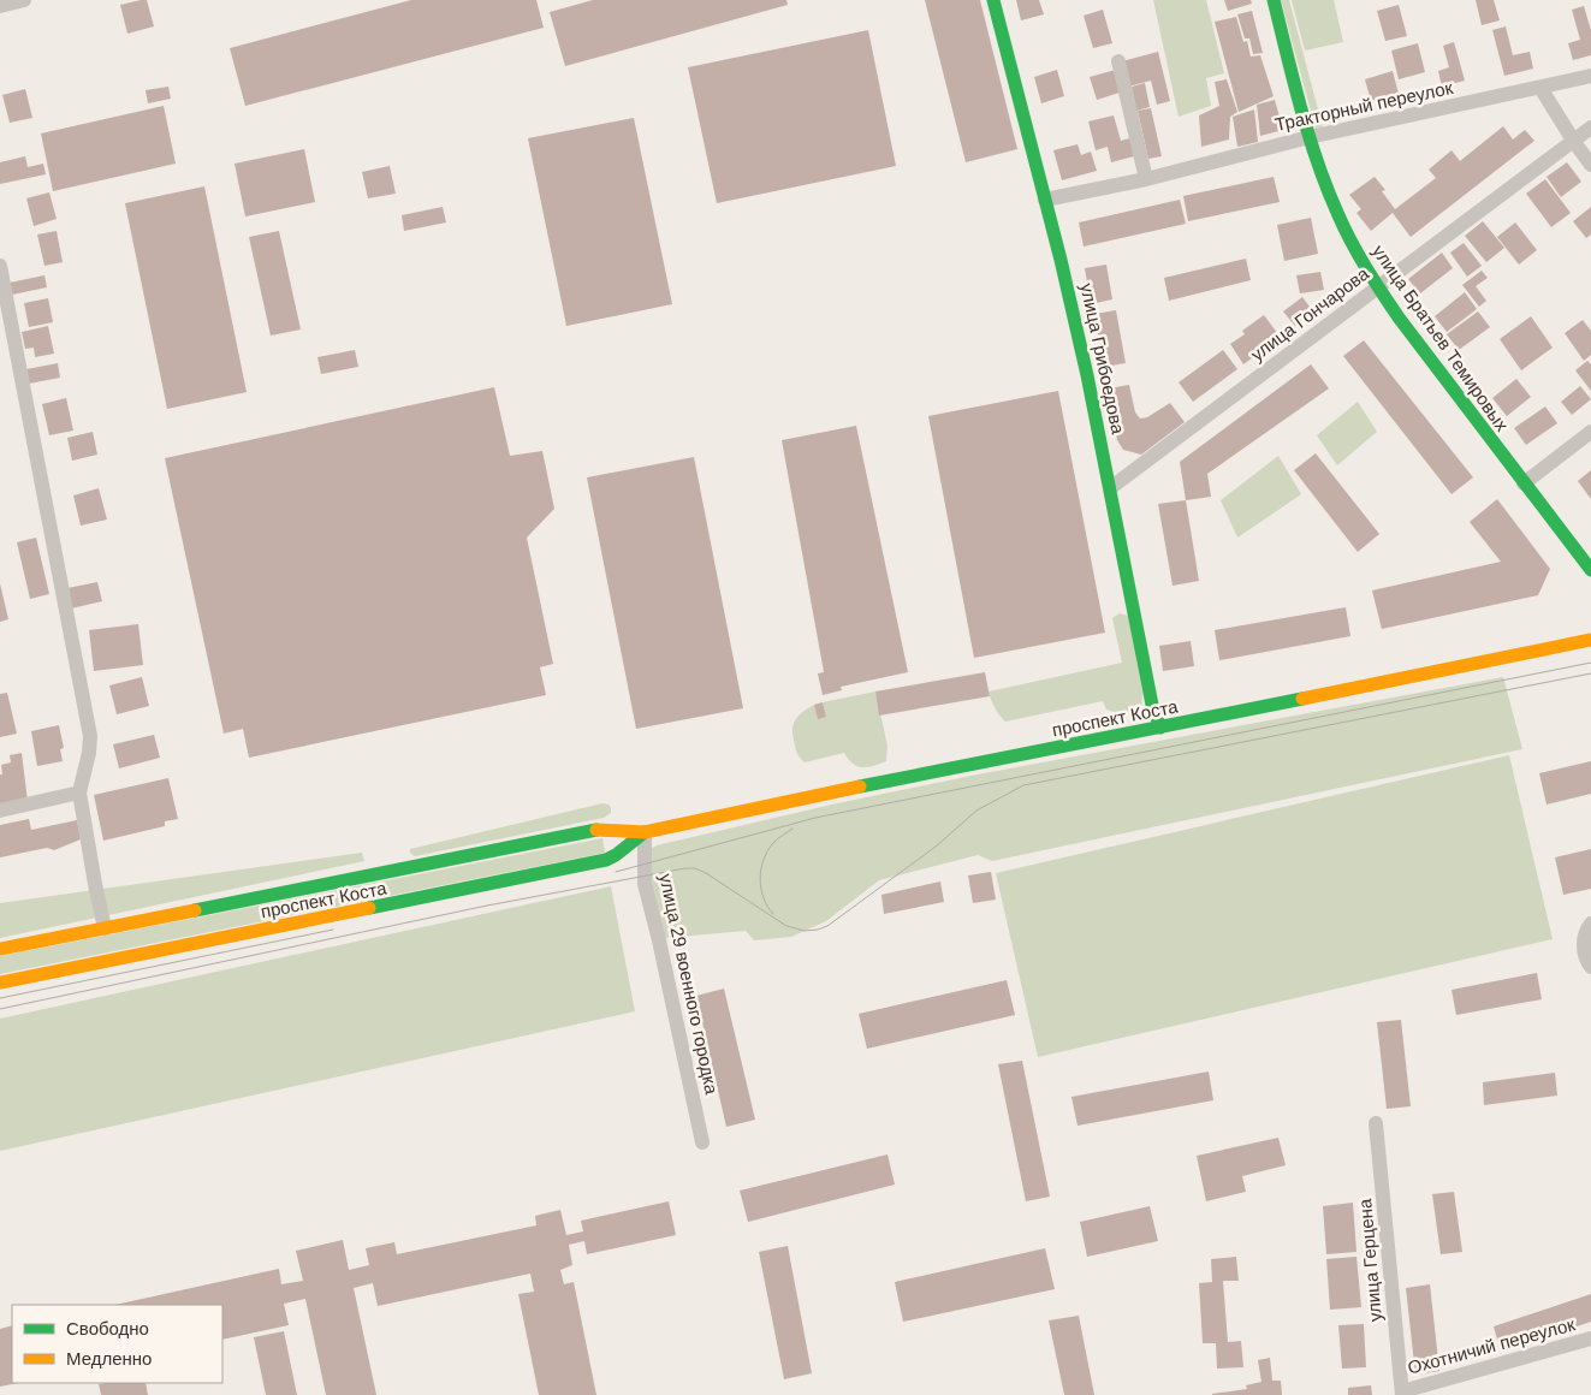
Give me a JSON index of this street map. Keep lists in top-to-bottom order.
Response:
{
  "streets": {
    "main road": ["улица Братьев Темировых", "улица Грибоедова", "проспект Коста"],
    "street": [
      "Тракторный переулок",
      "улица Гончарова",
      "улица 29 военного городка",
      "улица Герцена",
      "Охотничий переулок"
    ]
  },
  "crossings": [
    ["Тракторный переулок", "улица Братьев Темировых"],
    ["Тракторный переулок", "улица Грибоедова"],
    ["улица Гончарова", "улица Братьев Темировых"],
    ["улица Гончарова", "улица Грибоедова"],
    ["улица Грибоедова", "проспект Коста"],
    ["проспект Коста", "улица 29 военного городка"],
    ["улица Герцена", "Охотничий переулок"]
  ],
  "legend": ["Свободно", "Медленно"]
}
